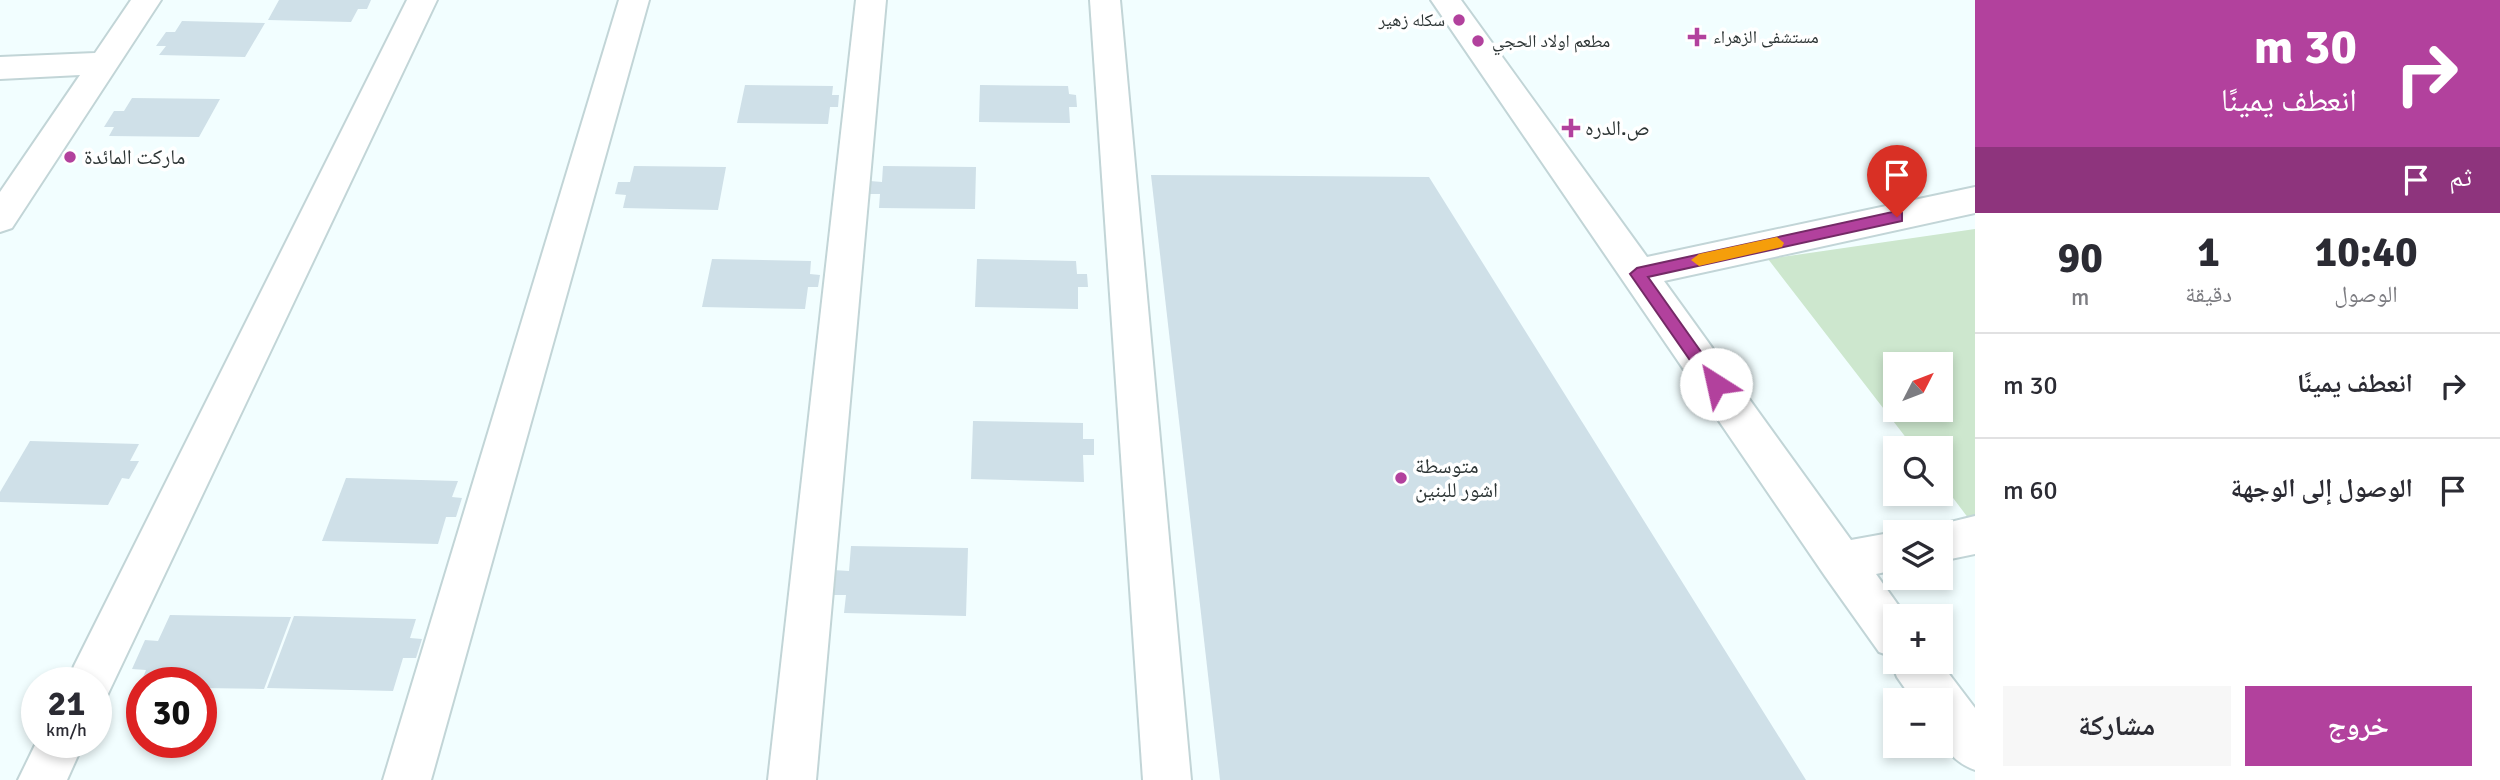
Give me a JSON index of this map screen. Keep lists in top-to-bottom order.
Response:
{
  "places": {
    "other": [
      "سكله زهير",
      "مطعم اولاد الحجي",
      "ماركت المائدة",
      "متوسطة اشور للبنين"
    ],
    "health": ["مستشفى الزهراء", "ص.الدره"]
  },
  "north": "top right",
  "page": {
    "turn": ["30 m", "انعطف يمينًا"],
    "then": "ثم",
    "eta": [
      "10:40",
      "الوصول",
      "1",
      "دقيقة",
      "90",
      "m"
    ],
    "list": [
      {
        "name": "انعطف يمينًا",
        "value": "30 m"
      },
      {
        "name": "الوصول إلى الوجهة",
        "value": "60 m"
      }
    ],
    "map_buttons": ["+", "−"],
    "speed": "21 km/h",
    "limit": "30",
    "buttons": ["خروج", "مشاركة"]
  }
}
